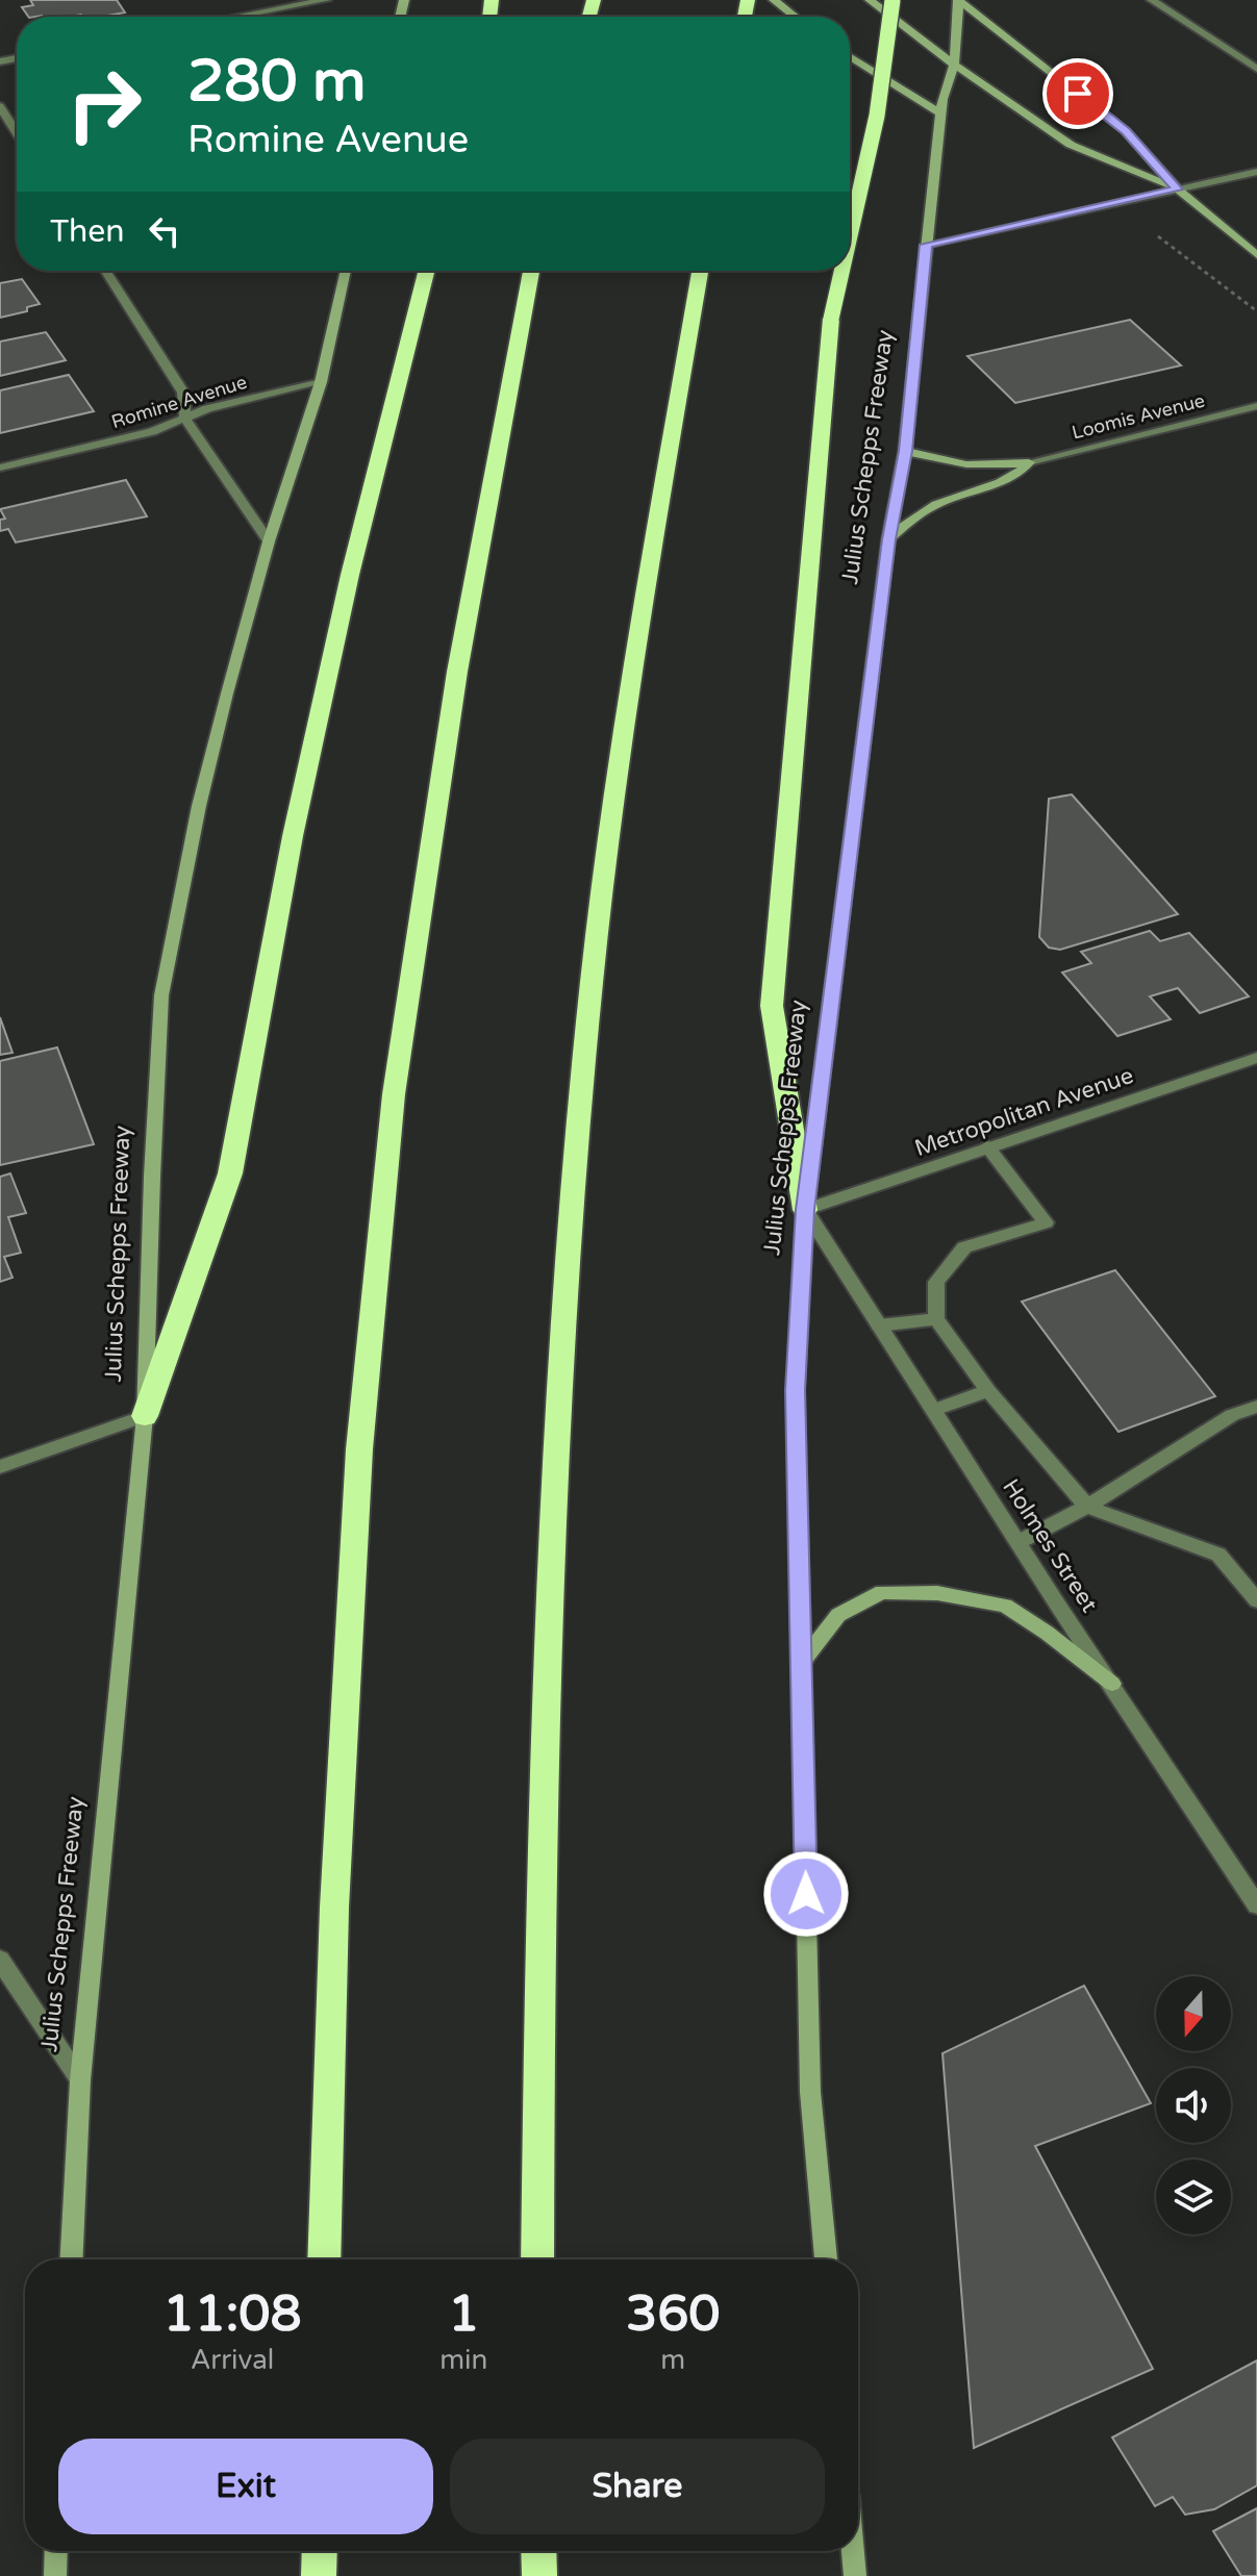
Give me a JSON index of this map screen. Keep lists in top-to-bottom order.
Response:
{
  "streets": {
    "main road": ["Julius Schepps Freeway"],
    "street": [
      "Romine Avenue",
      "Loomis Avenue",
      "Metropolitan Avenue",
      "Holmes Street"
    ]
  },
  "crossings": [
    ["Romine Avenue", "Julius Schepps Freeway"],
    ["Julius Schepps Freeway", "Metropolitan Avenue"],
    ["Julius Schepps Freeway", "Holmes Street"],
    ["Metropolitan Avenue", "Holmes Street"]
  ],
  "north": "bottom",
  "page": {
    "turn": ["280 m", "Romine Avenue"],
    "then": "Then",
    "eta": [
      "11:08",
      "Arrival",
      "1",
      "min",
      "360",
      "m"
    ],
    "buttons": ["Exit", "Share"]
  }
}
